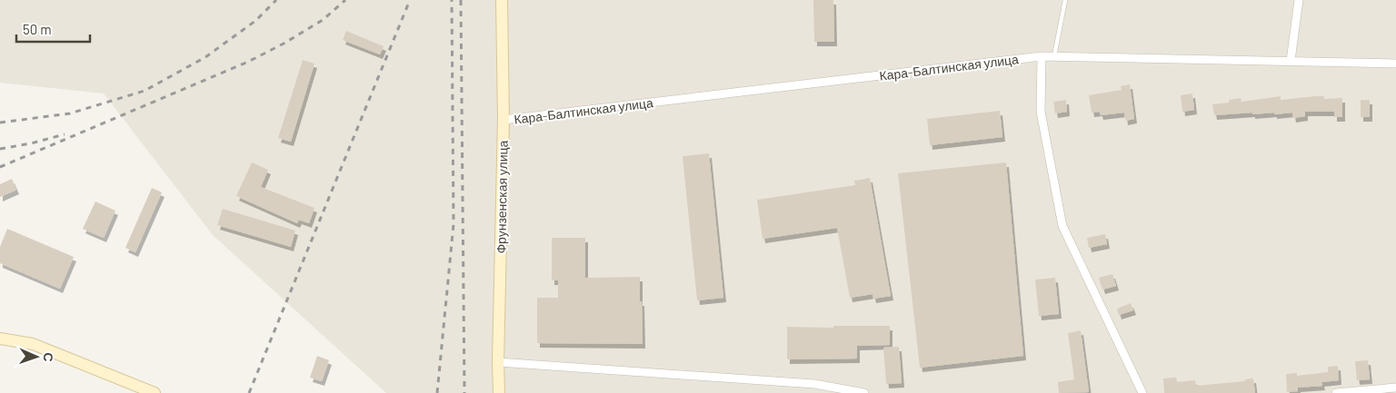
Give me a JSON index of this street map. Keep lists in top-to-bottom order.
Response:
{
  "streets": {
    "street": ["Кара-Балтинская улица", "Фрунзенская улица"]
  },
  "crossings": [
    ["Кара-Балтинская улица", "Фрунзенская улица"]
  ],
  "scale_bar": "50 m",
  "north": "right"
}
